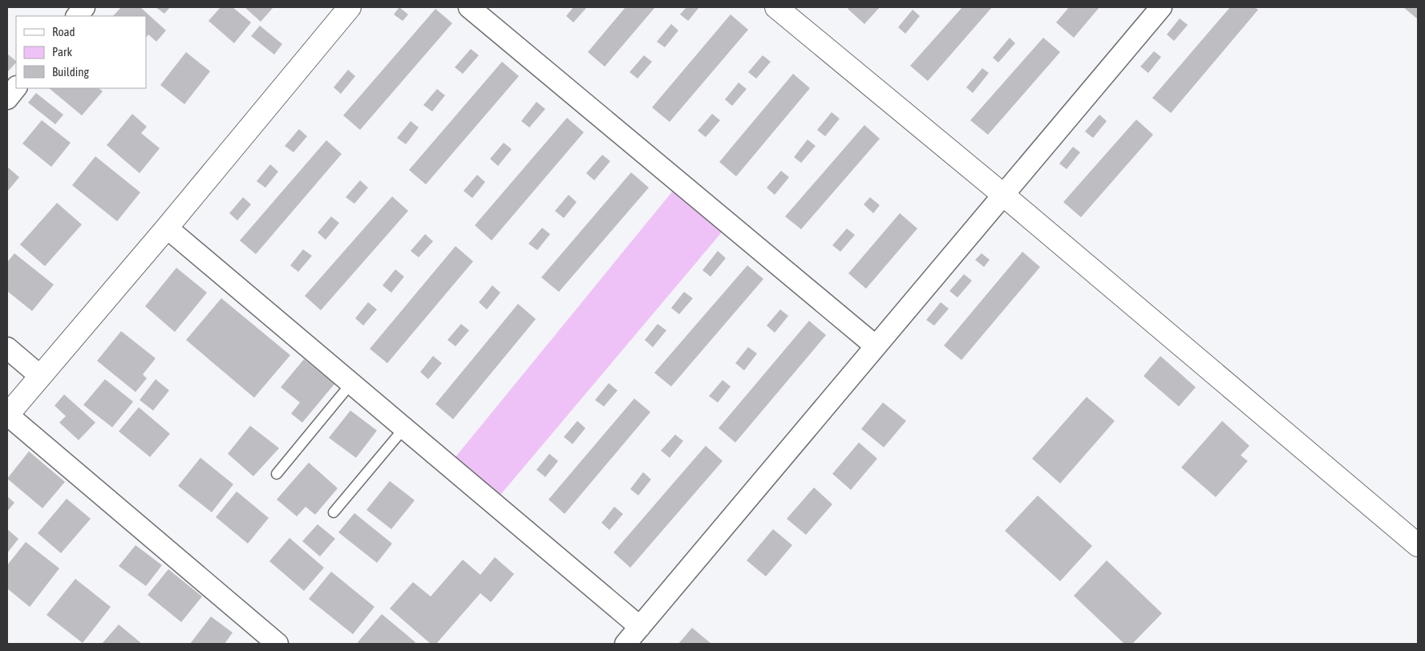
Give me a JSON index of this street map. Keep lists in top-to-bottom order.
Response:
{
  "legend": ["Road", "Park", "Building"]
}
